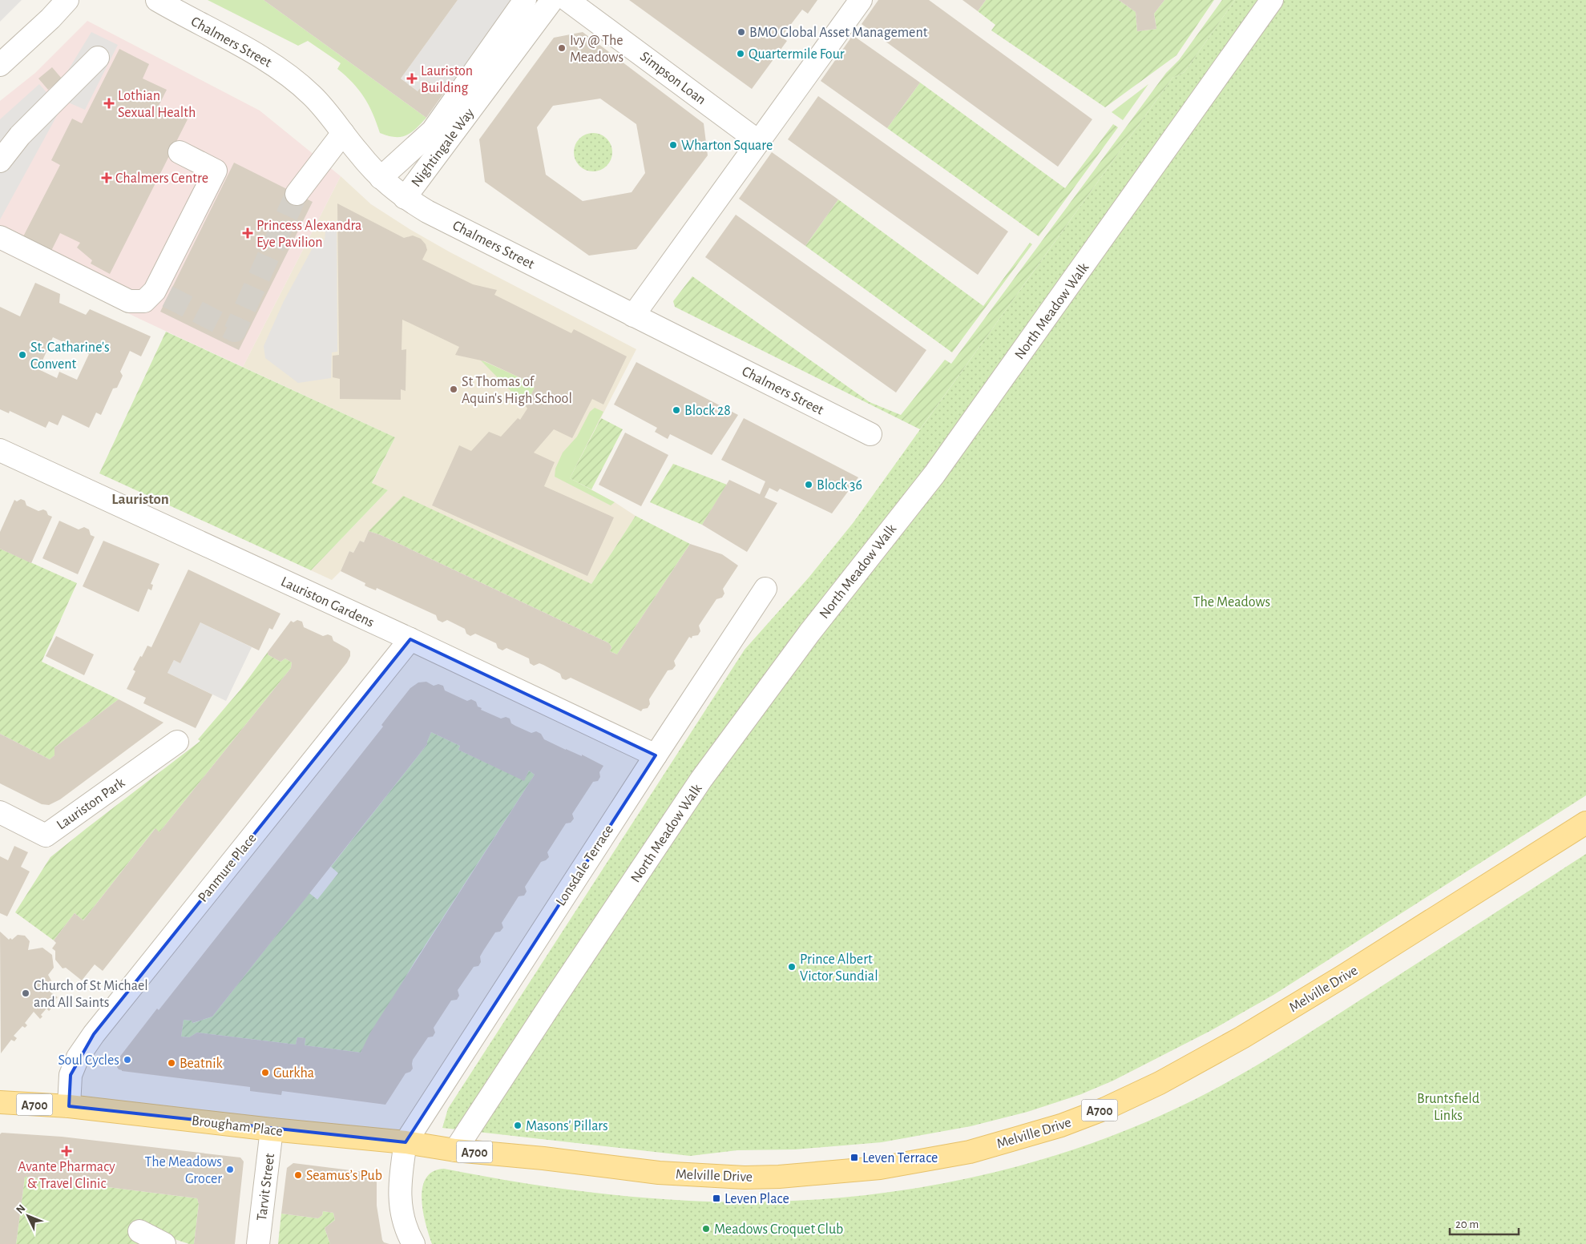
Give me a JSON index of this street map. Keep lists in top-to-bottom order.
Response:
{
  "streets": {
    "main road": ["Melville Drive", "A700", "Brougham Place"],
    "street": [
      "Chalmers Street",
      "Simpson Loan",
      "Nightingale Way",
      "North Meadow Walk",
      "Lauriston Gardens",
      "Lauriston Park",
      "Lonsdale Terrace",
      "Panmure Place",
      "Tarvit Street"
    ]
  },
  "crossings": [
    ["Chalmers Street", "Nightingale Way"],
    ["North Meadow Walk", "Melville Drive"],
    ["Lauriston Gardens", "Lonsdale Terrace"],
    ["Lauriston Gardens", "Panmure Place"],
    ["Lonsdale Terrace", "Melville Drive"],
    ["Lonsdale Terrace", "Brougham Place"],
    ["Panmure Place", "A700"],
    ["Panmure Place", "Brougham Place"],
    ["Melville Drive", "Brougham Place"],
    ["A700", "Brougham Place"],
    ["Brougham Place", "Tarvit Street"]
  ],
  "districts": ["Lauriston"],
  "parks": ["The Meadows", "Bruntsfield Links"],
  "places": {
    "other": [
      "BMO Global Asset Management",
      "Ivy @ The Meadows",
      "Quartermile Four",
      "Wharton Square",
      "St. Catharine's Convent",
      "St Thomas of Aquin's High School",
      "Block 28",
      "Block 36",
      "Prince Albert Victor Sundial",
      "Church of St Michael and All Saints",
      "Soul Cycles",
      "Beatnik",
      "Gurkha",
      "Masons' Pillars",
      "The Meadows Grocer",
      "Seamus’s Pub",
      "Meadows Croquet Club"
    ],
    "health": [
      "Lauriston Building",
      "Lothian Sexual Health",
      "Chalmers Centre",
      "Princess Alexandra Eye Pavilion",
      "Avante Pharmacy & Travel Clinic"
    ],
    "transit": ["Leven Terrace", "Leven Place"]
  },
  "scale_bar": "20 m",
  "north": "top left"
}
